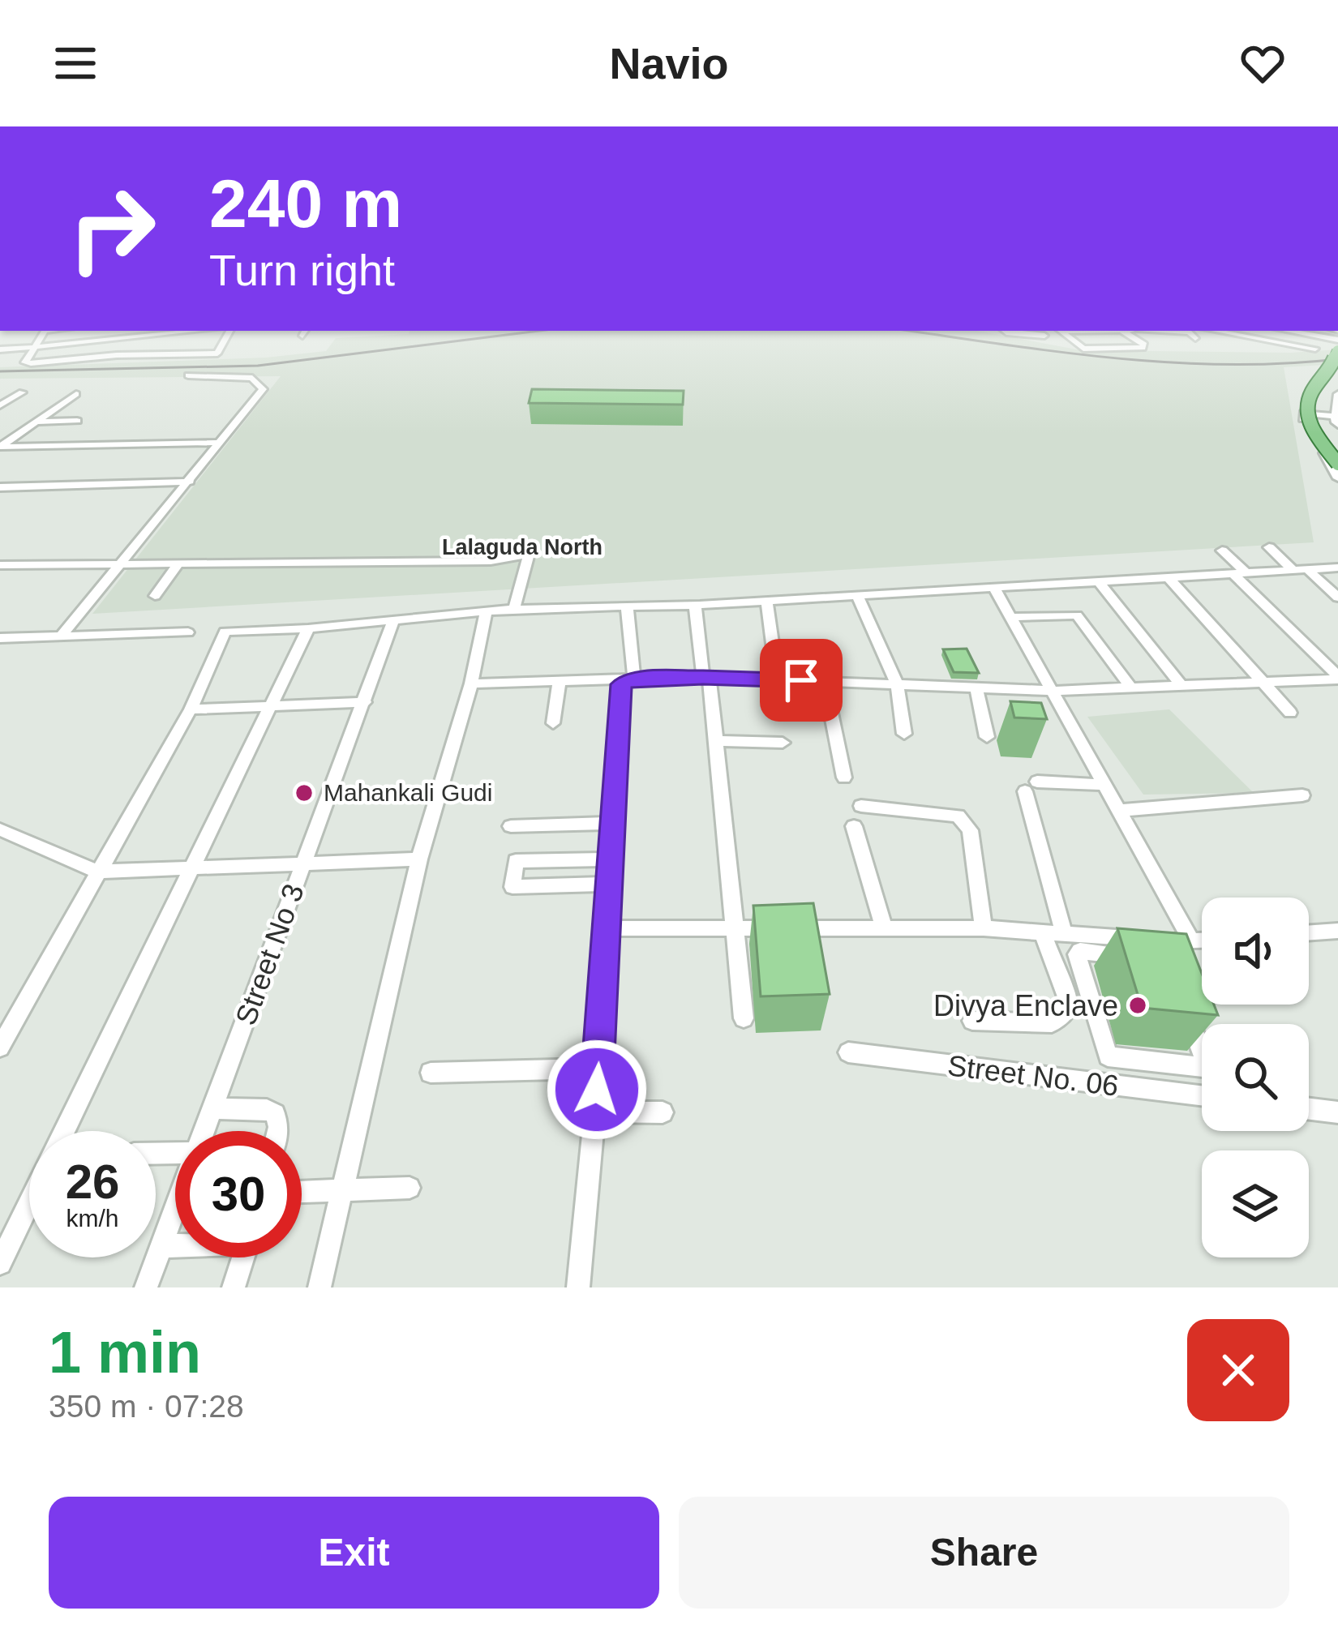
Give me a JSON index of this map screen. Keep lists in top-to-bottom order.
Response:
{
  "streets": {
    "street": ["Street No 3", "Street No. 06"]
  },
  "districts": ["Lalaguda North"],
  "places": ["Mahankali Gudi", "Divya Enclave"],
  "page": {
    "header": "Navio",
    "turn": ["240 m", "Turn right"],
    "speed": "26 km/h",
    "limit": "30",
    "heading": ["1 min", "350 m · 07:28"],
    "buttons": ["Exit", "Share"]
  }
}
